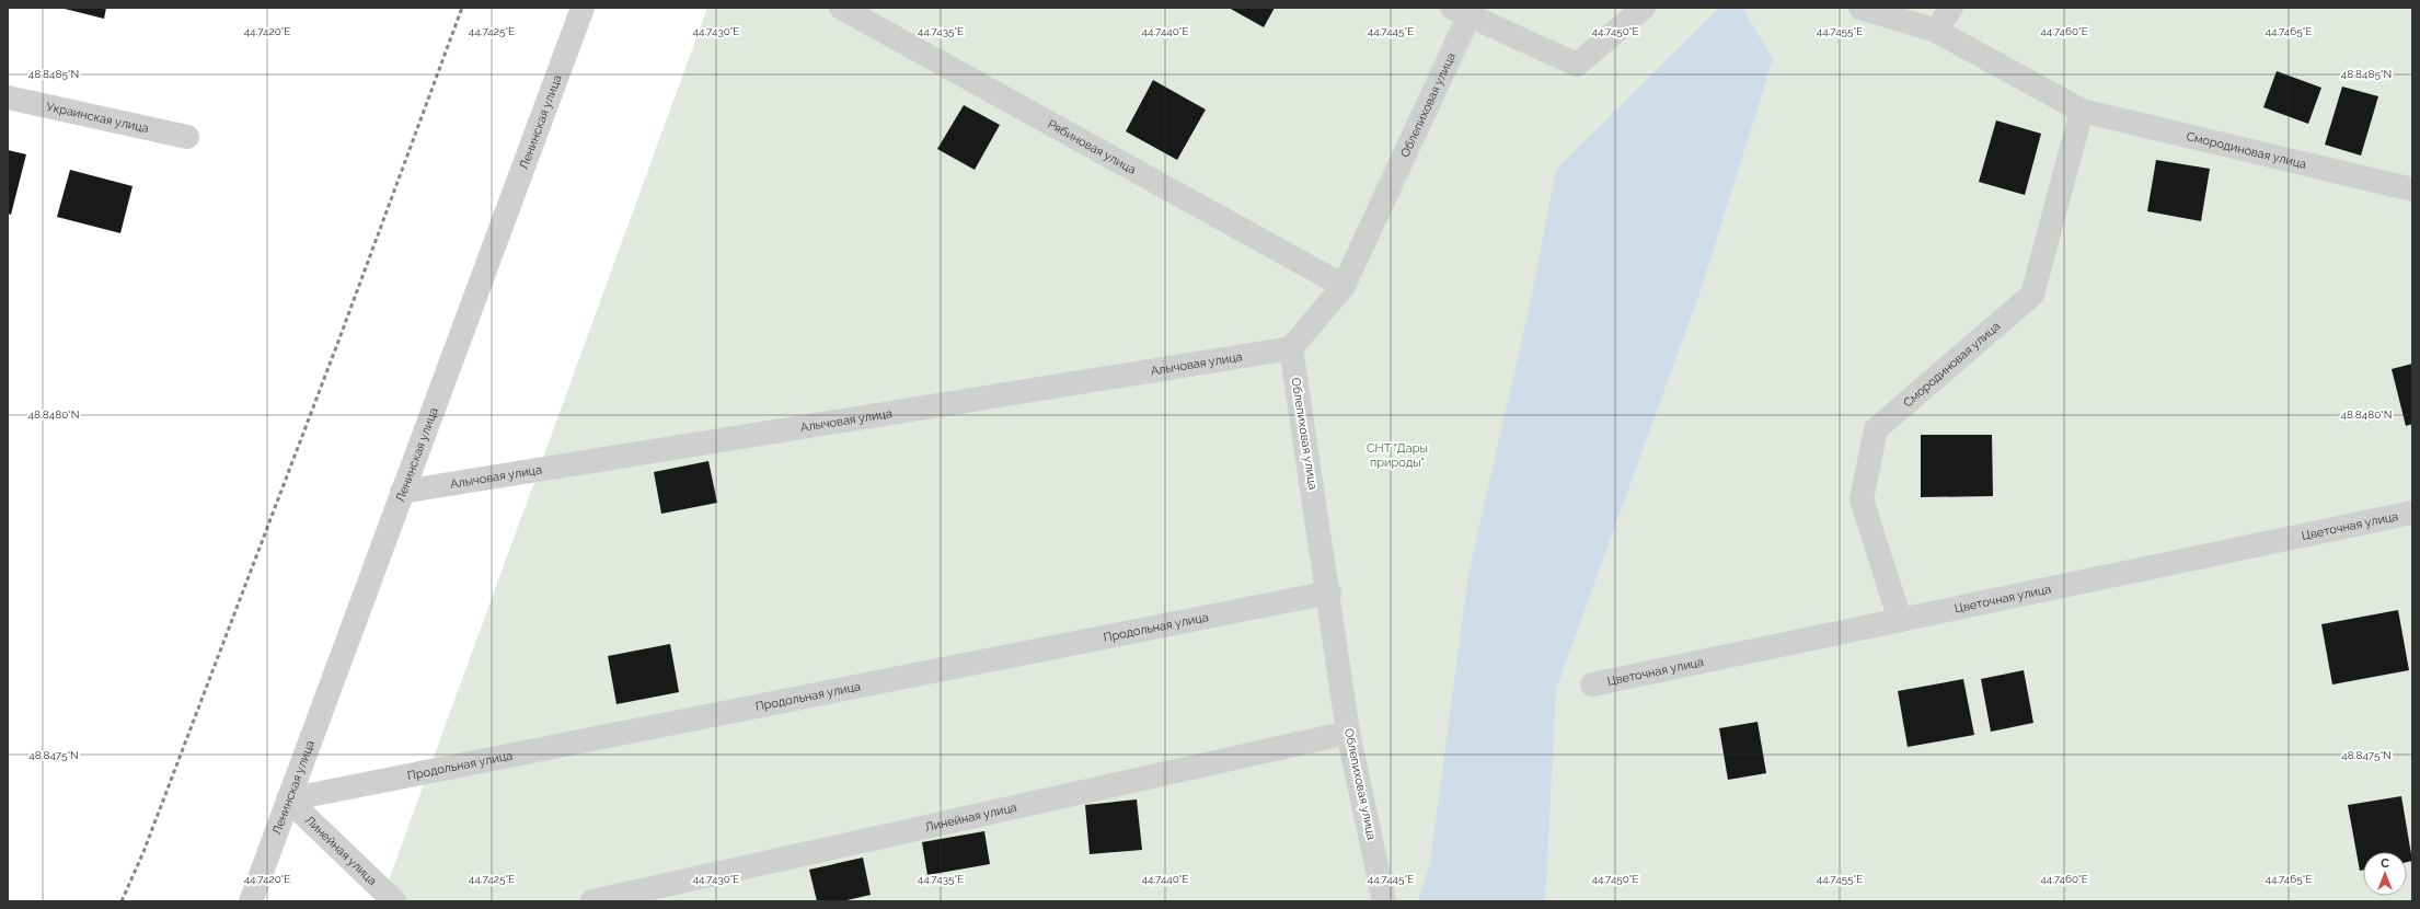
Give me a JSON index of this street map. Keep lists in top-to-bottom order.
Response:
{
  "streets": {
    "street": [
      "Облепиховая улица",
      "Украинская улица",
      "Ленинская улица",
      "Рябиновая улица",
      "Смородиновая улица",
      "Алычовая улица",
      "Цветочная улица",
      "Продольная улица",
      "Линейная улица"
    ]
  },
  "crossings": [
    ["Облепиховая улица", "Рябиновая улица"],
    ["Облепиховая улица", "Алычовая улица"],
    ["Облепиховая улица", "Продольная улица"],
    ["Облепиховая улица", "Линейная улица"],
    ["Ленинская улица", "Алычовая улица"],
    ["Ленинская улица", "Продольная улица"],
    ["Ленинская улица", "Линейная улица"],
    ["Смородиновая улица", "Цветочная улица"],
    ["Продольная улица", "Линейная улица"]
  ],
  "parks": ["СНТ \"Дары природы\""],
  "north": "top",
  "coordinates": [
    "44.7420°E",
    "44.7425°E",
    "44.7430°E",
    "44.7435°E",
    "44.7440°E",
    "44.7445°E",
    "44.7450°E",
    "44.7455°E",
    "44.7460°E",
    "44.7465°E",
    "48.8485°N",
    "48.8480°N",
    "48.8475°N"
  ]
}
